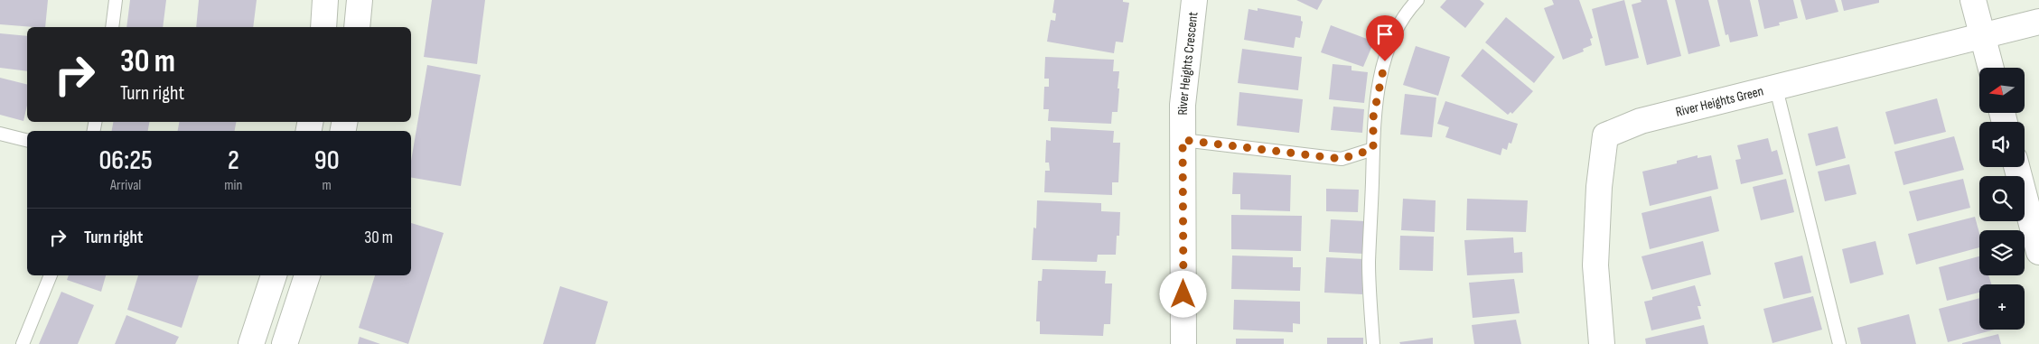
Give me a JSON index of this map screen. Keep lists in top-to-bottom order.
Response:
{
  "streets": {
    "street": ["River Heights Crescent", "River Heights Green"]
  },
  "north": "left",
  "page": {
    "turn": ["30 m", "Turn right"],
    "map_buttons": "+",
    "eta": [
      "06:25",
      "Arrival",
      "2",
      "min",
      "90",
      "m"
    ],
    "list": [
      {
        "name": "Turn right",
        "value": "30 m"
      }
    ]
  }
}
